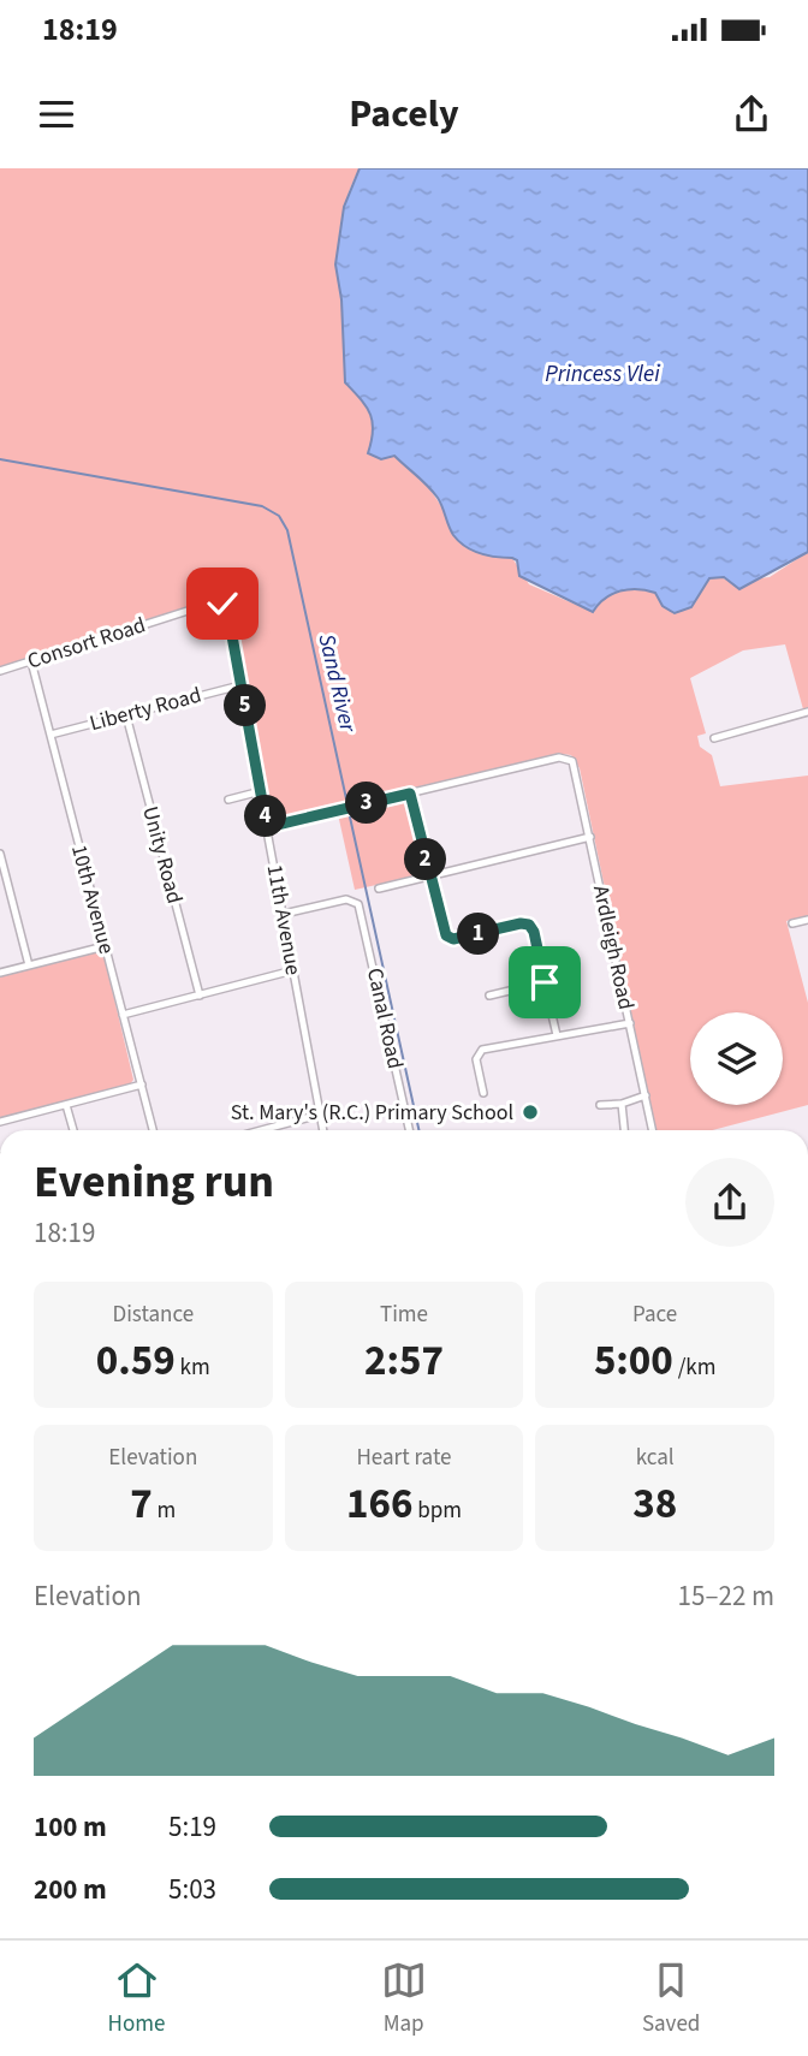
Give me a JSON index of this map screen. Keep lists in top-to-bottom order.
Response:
{
  "streets": {
    "street": [
      "Consort Road",
      "Liberty Road",
      "Unity Road",
      "10th Avenue",
      "11th Avenue",
      "Ardleigh Road",
      "Canal Road"
    ]
  },
  "crossings": [
    ["Consort Road", "10th Avenue"],
    ["Consort Road", "11th Avenue"],
    ["Liberty Road", "Unity Road"],
    ["Liberty Road", "10th Avenue"],
    ["Liberty Road", "11th Avenue"],
    ["11th Avenue", "Canal Road"]
  ],
  "water": ["Princess Vlei", "Sand River"],
  "places": ["St. Mary's (R.C.) Primary School"],
  "page": {
    "status": "18:19",
    "header": "Pacely",
    "pins": [
      "5",
      "3",
      "4",
      "2",
      "1"
    ],
    "heading": ["Evening run", "18:19"],
    "stats": [
      ["Distance", "0.59 km"],
      ["Time", "2:57"],
      ["Pace", "5:00 /km"],
      ["Elevation", "7 m"],
      ["Heart rate", "166 bpm"],
      ["kcal", "38"]
    ],
    "chart": ["Elevation", "15–22 m"],
    "list": [
      {
        "name": "100 m",
        "note": "5:19"
      },
      {
        "name": "200 m",
        "note": "5:03"
      }
    ],
    "tabs": ["Home", "Map", "Saved"]
  }
}
